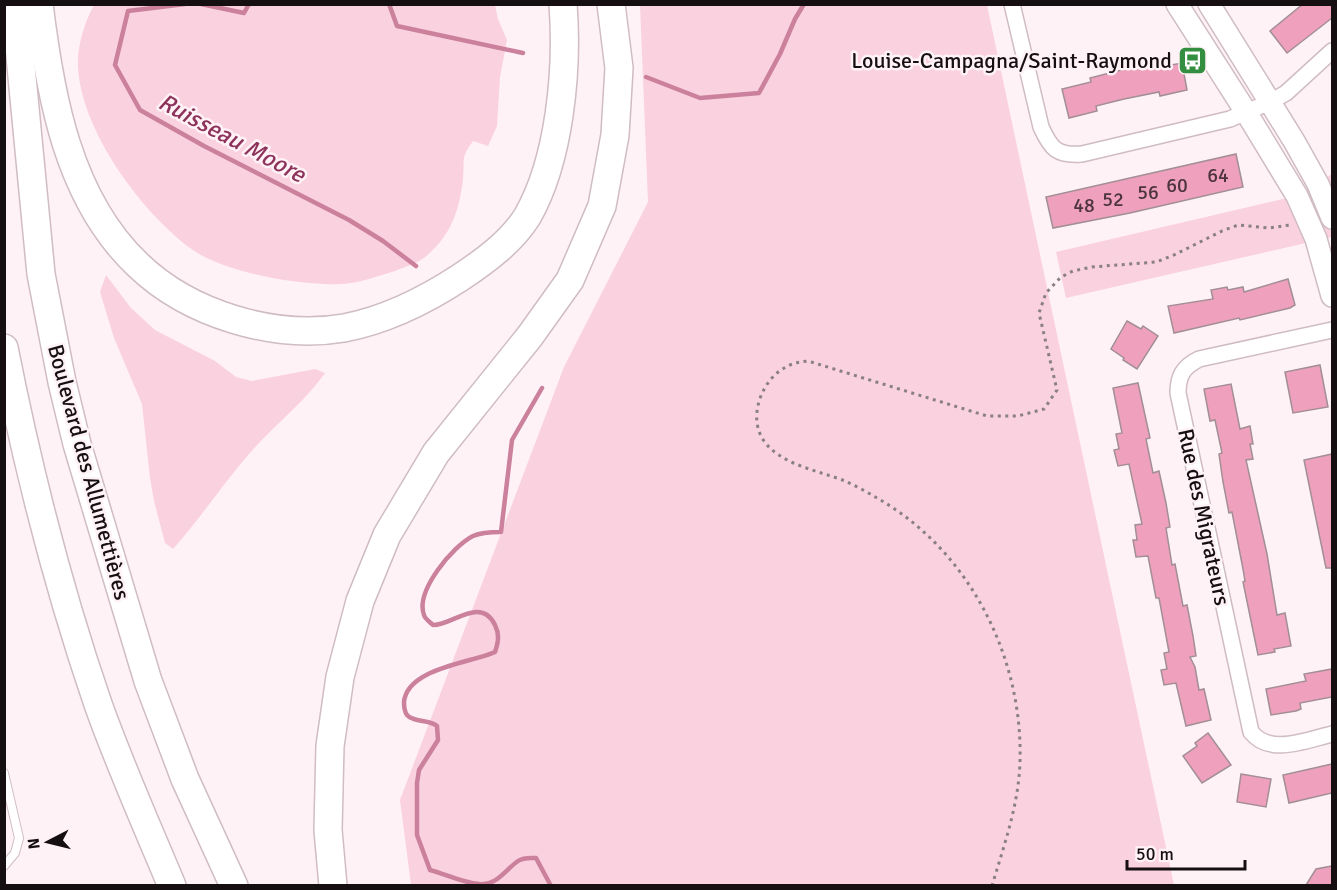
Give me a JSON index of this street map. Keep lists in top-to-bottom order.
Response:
{
  "streets": {
    "highway": ["Boulevard des Allumettières"],
    "street": ["Rue des Migrateurs"]
  },
  "water": ["Ruisseau Moore"],
  "places": {
    "bus stop": ["Louise-Campagna/Saint-Raymond"]
  },
  "house_numbers": [
    "64",
    "60",
    "56",
    "52",
    "48"
  ],
  "scale_bar": "50 m",
  "north": "left"
}
